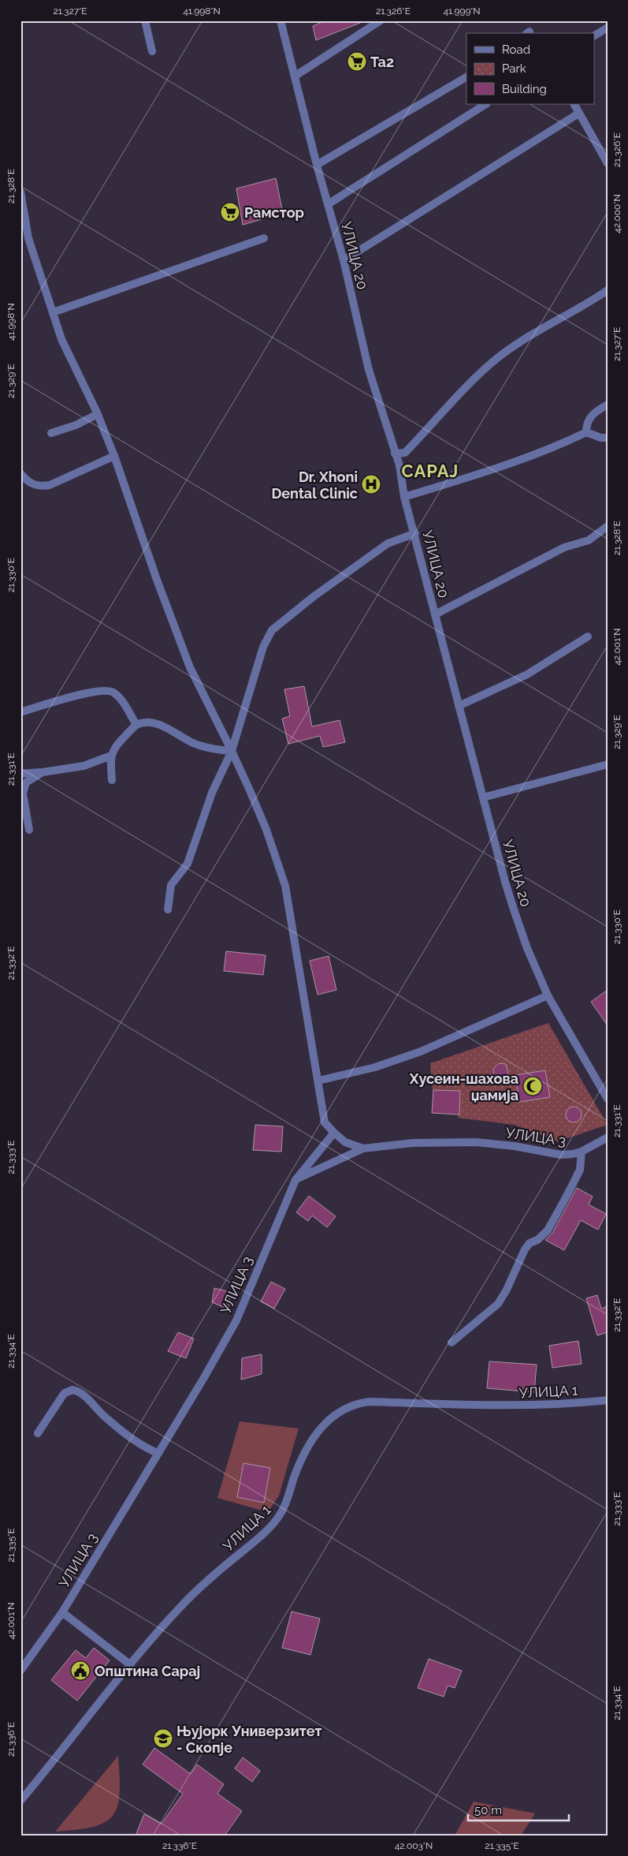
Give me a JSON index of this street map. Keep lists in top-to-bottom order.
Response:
{
  "streets": {
    "street": ["УЛИЦА 20", "УЛИЦА 3", "УЛИЦА 1"]
  },
  "districts": ["САРАЈ"],
  "places": {
    "supermarket": ["Ta2", "Рамстор"],
    "hospital": ["Dr. Xhoni Dental Clinic"],
    "mosque": ["Хусеин-шахова џамија"],
    "public building": ["Општина Сарај"],
    "school or university": ["Њујорк Универзитет - Скопје"]
  },
  "legend": ["Road", "Park", "Building"],
  "scale_bar": "50 m",
  "coordinates": [
    "21.327°E",
    "41.998°N",
    "21.326°E",
    "41.999°N",
    "21.328°E",
    "42.000°N",
    "21.329°E",
    "21.330°E",
    "42.001°N",
    "21.331°E",
    "21.332°E",
    "21.333°E",
    "21.334°E",
    "21.335°E",
    "21.336°E",
    "42.003°N"
  ]
}
